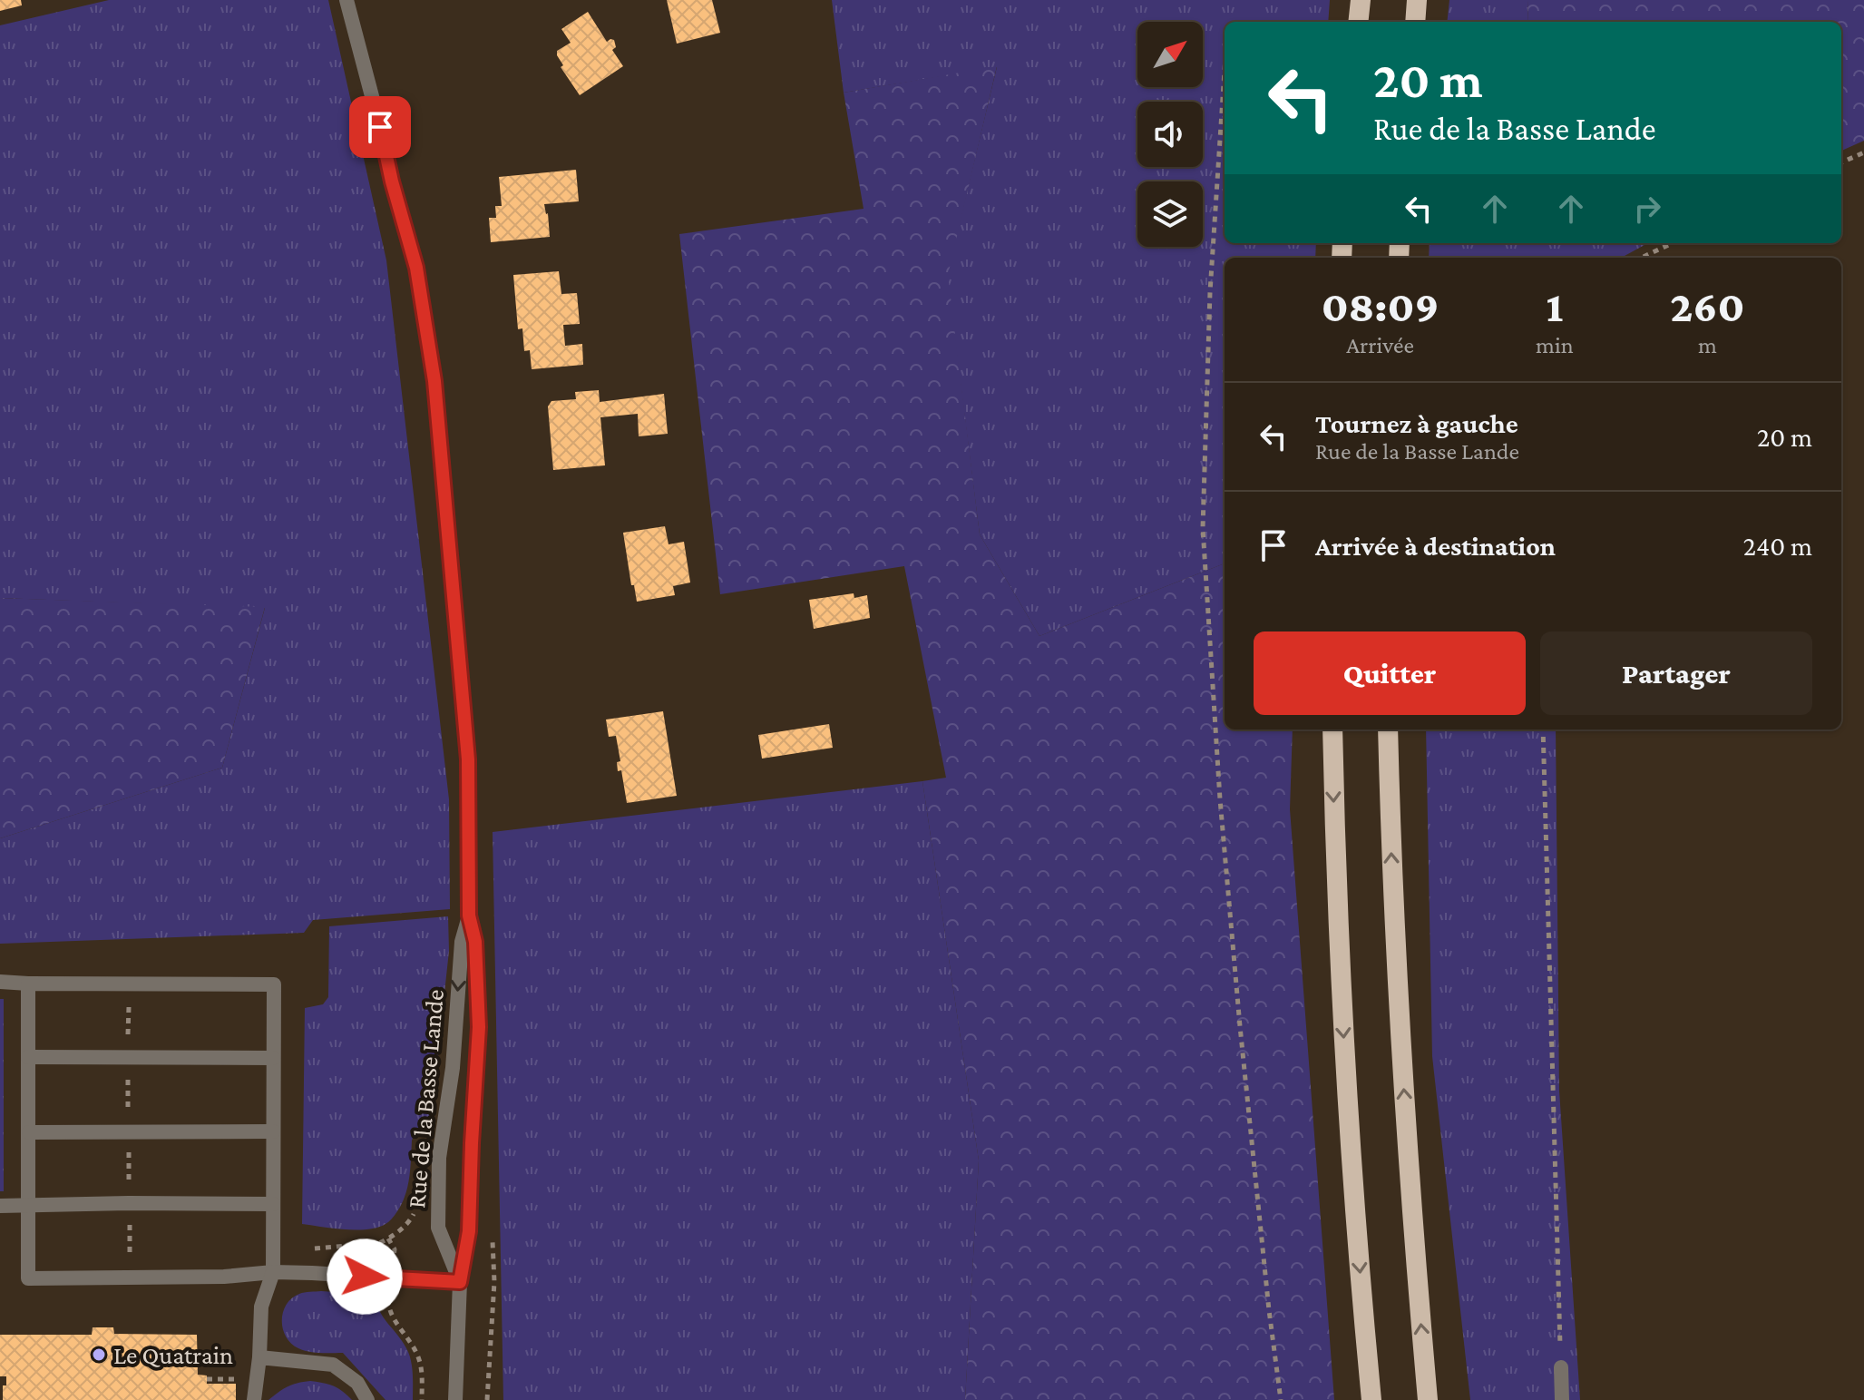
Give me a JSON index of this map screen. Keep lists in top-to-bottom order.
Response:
{
  "streets": {
    "street": ["Rue de la Basse Lande"]
  },
  "places": ["Le Quatrain"],
  "north": "top right",
  "page": {
    "turn": ["20 m", "Rue de la Basse Lande"],
    "eta": [
      "08:09",
      "Arrivée",
      "1",
      "min",
      "260",
      "m"
    ],
    "list": [
      {
        "name": "Tournez à gauche",
        "note": "Rue de la Basse Lande",
        "value": "20 m"
      },
      {
        "name": "Arrivée à destination",
        "value": "240 m"
      }
    ],
    "buttons": ["Quitter", "Partager"]
  }
}
